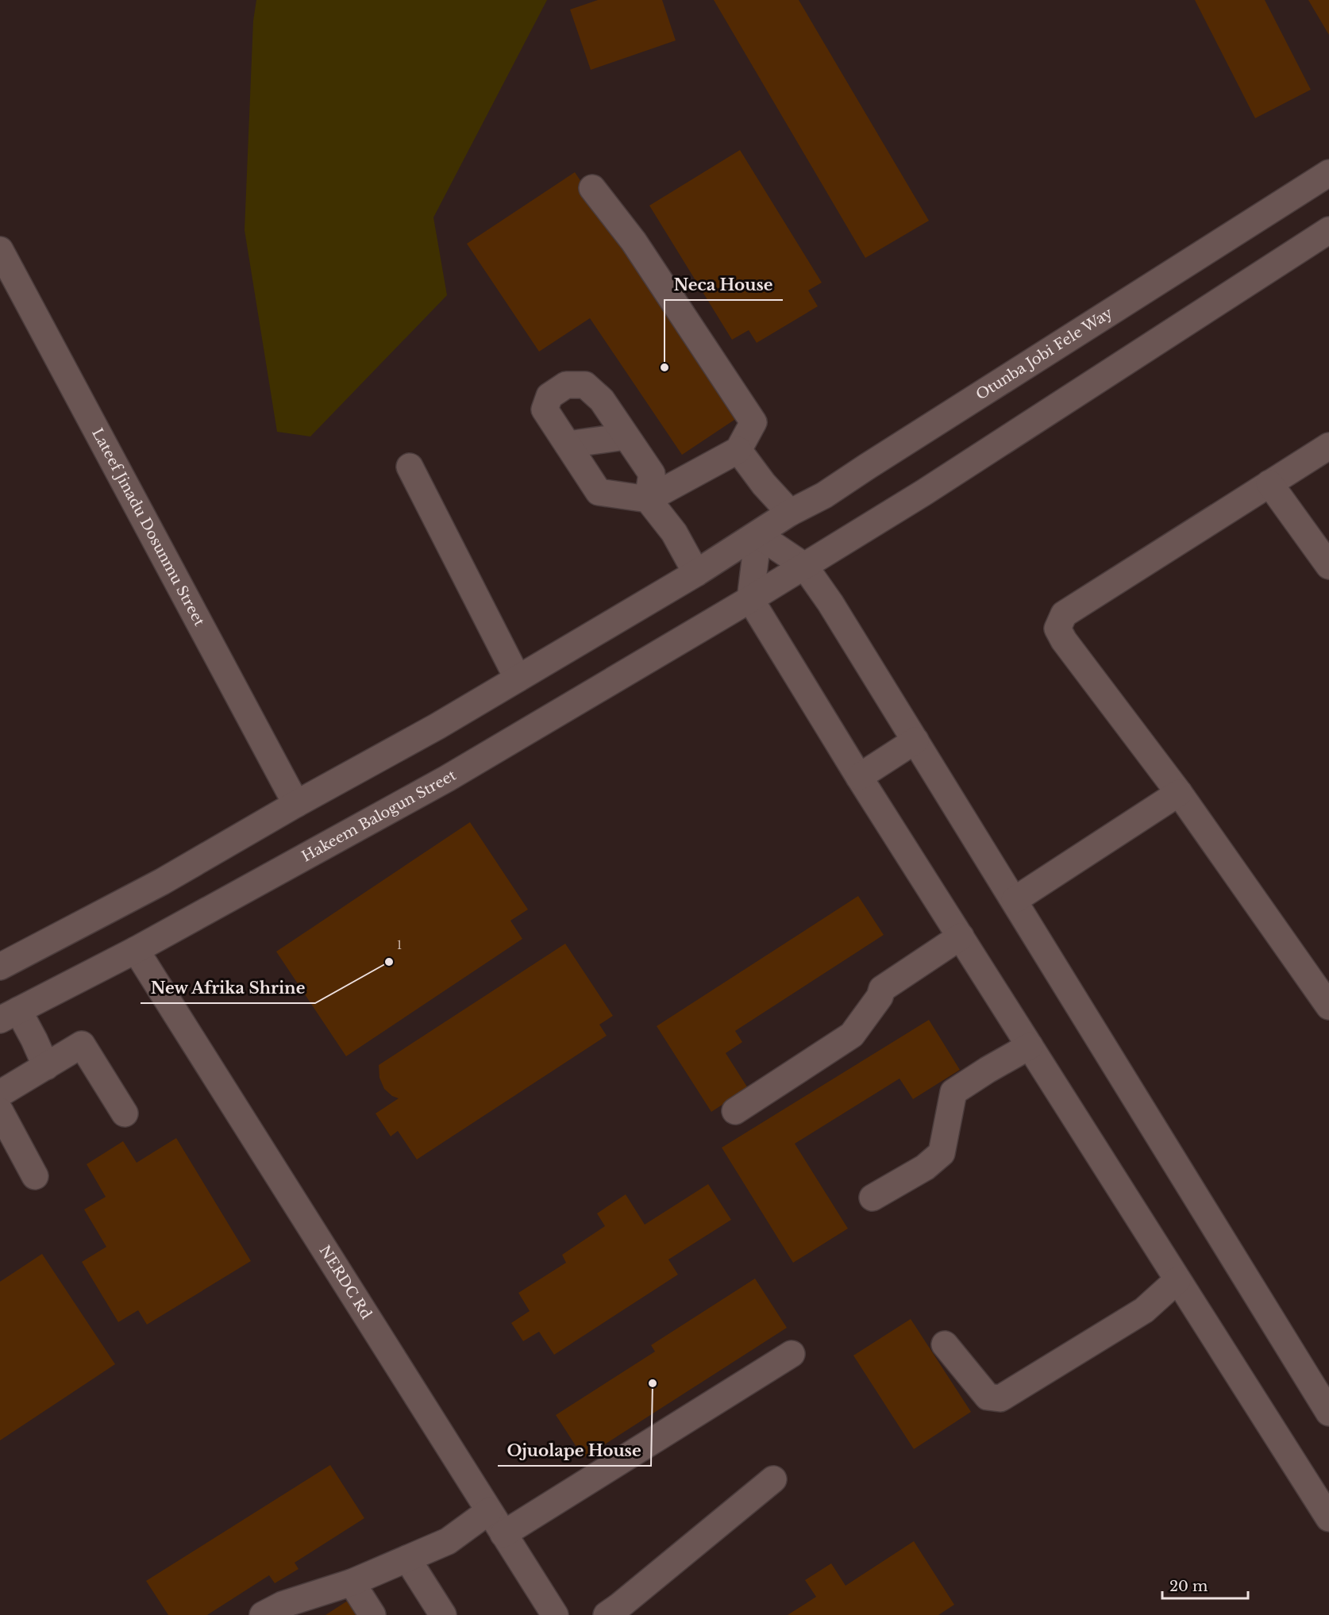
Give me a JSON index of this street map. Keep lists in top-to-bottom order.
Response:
{
  "streets": {
    "street": [
      "Otunba Jobi Fele Way",
      "Lateef Jinadu Dosunmu Street",
      "Hakeem Balogun Street",
      "NERDC Rd"
    ]
  },
  "crossings": [
    ["Hakeem Balogun Street", "NERDC Rd"]
  ],
  "places": ["Neca House", "New Afrika Shrine", "Ojuolape House"],
  "house_numbers": ["1"],
  "scale_bar": "20 m"
}
